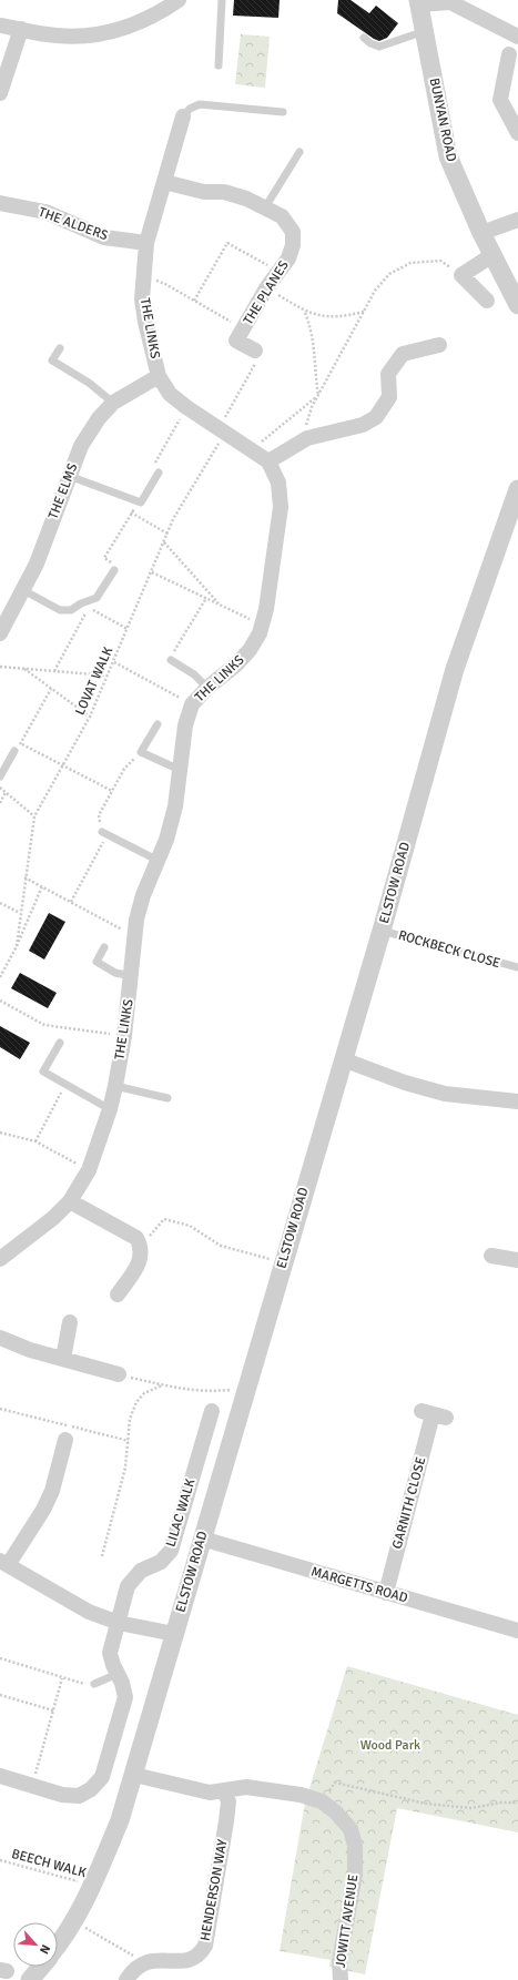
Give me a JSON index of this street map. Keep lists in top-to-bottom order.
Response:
{
  "streets": {
    "street": [
      "BUNYAN ROAD",
      "THE ALDERS",
      "THE PLANES",
      "THE LINKS",
      "THE ELMS",
      "ELSTOW ROAD",
      "GARNITH CLOSE",
      "LILAC WALK",
      "MARGETTS ROAD",
      "HENDERSON WAY",
      "JOWITT AVENUE"
    ],
    "lane": ["ROCKBECK CLOSE"],
    "path": ["LOVAT WALK", "BEECH WALK"]
  },
  "crossings": [
    ["THE ALDERS", "THE LINKS"],
    ["THE PLANES", "THE LINKS"],
    ["THE PLANES", "LOVAT WALK"],
    ["THE LINKS", "THE ELMS"],
    ["THE LINKS", "LOVAT WALK"],
    ["ELSTOW ROAD", "ROCKBECK CLOSE"],
    ["ELSTOW ROAD", "MARGETTS ROAD"],
    ["ELSTOW ROAD", "BEECH WALK"],
    ["ELSTOW ROAD", "JOWITT AVENUE"],
    ["GARNITH CLOSE", "MARGETTS ROAD"],
    ["HENDERSON WAY", "JOWITT AVENUE"]
  ],
  "parks": ["Wood Park"],
  "north": "bottom right"
}
